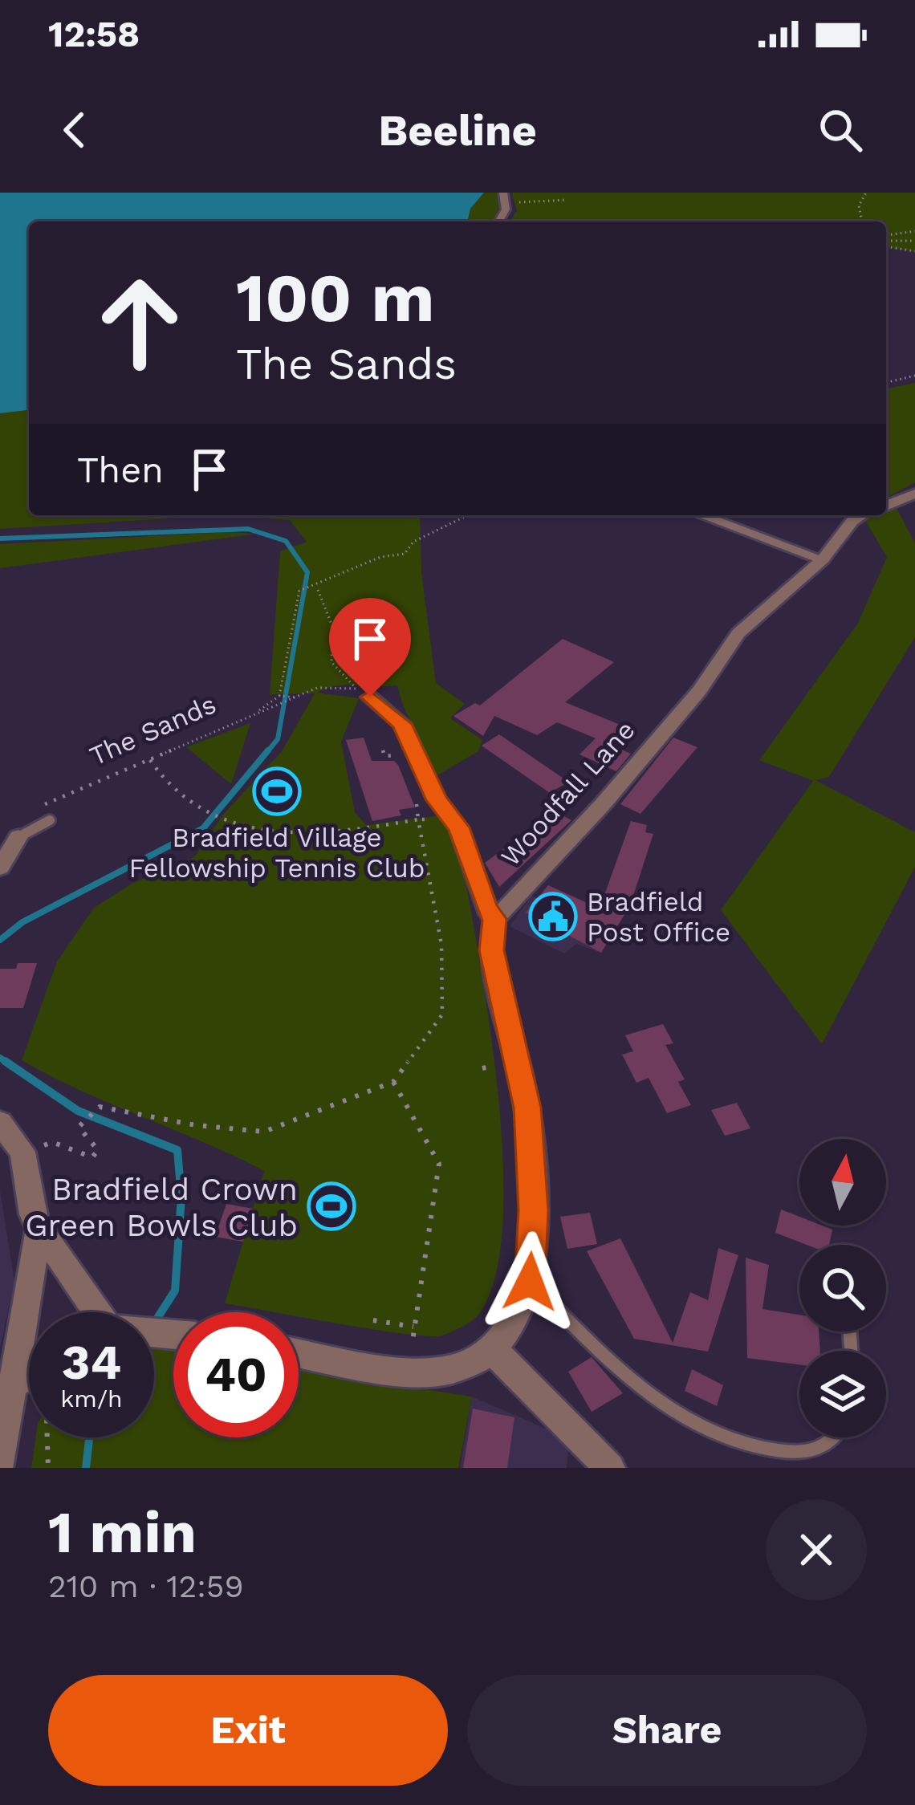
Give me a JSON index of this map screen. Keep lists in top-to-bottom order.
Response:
{
  "streets": {
    "street": ["Woodfall Lane"],
    "path": ["The Sands"]
  },
  "places": {
    "sports": ["Bradfield Village Fellowship Tennis Club", "Bradfield Crown Green Bowls Club"],
    "public building": ["Bradfield Post Office"]
  },
  "north": "top",
  "page": {
    "status": "12:58",
    "header": "Beeline",
    "turn": ["100 m", "The Sands"],
    "then": "Then",
    "speed": "34 km/h",
    "limit": "40",
    "heading": ["1 min", "210 m · 12:59"],
    "buttons": ["Exit", "Share"]
  }
}
